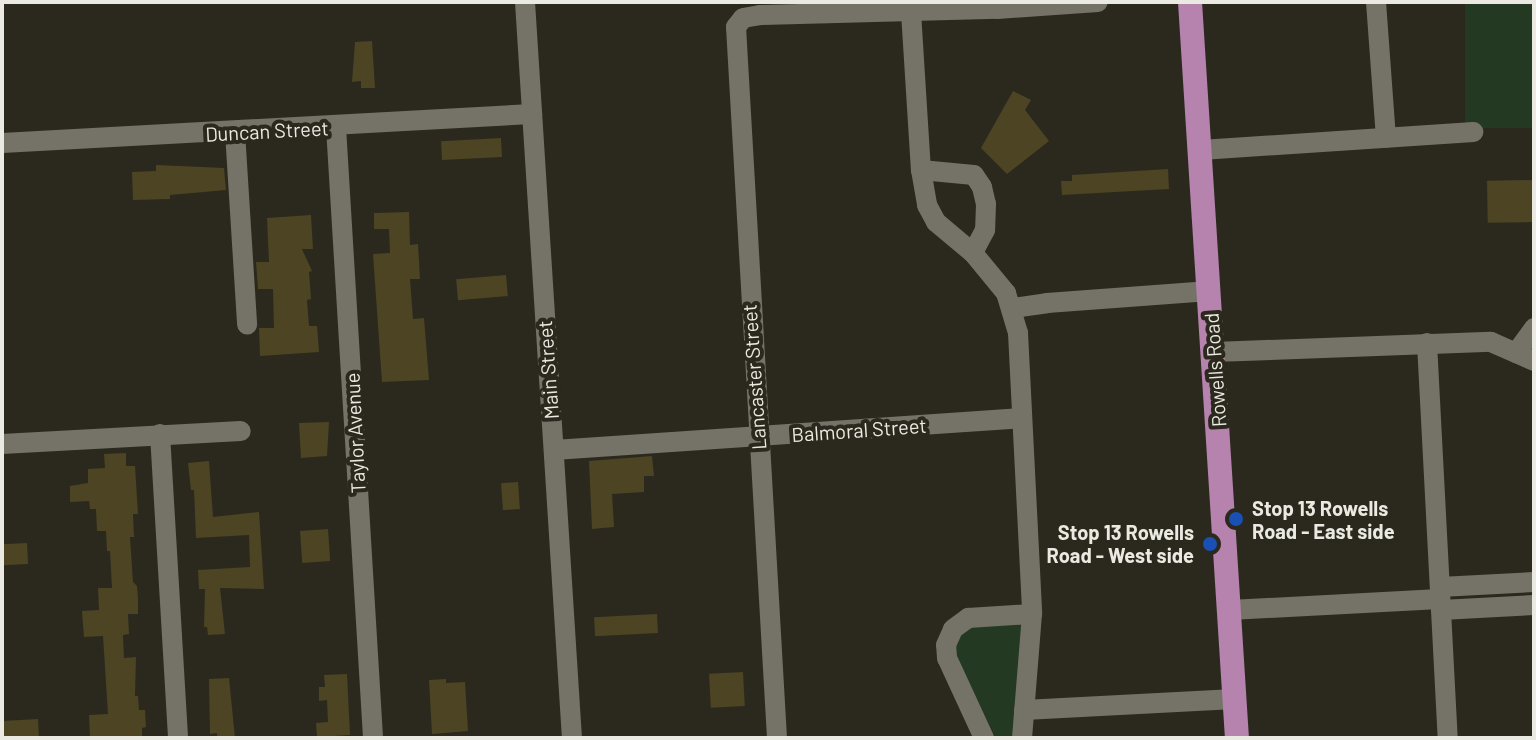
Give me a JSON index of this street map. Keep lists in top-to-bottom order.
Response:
{
  "streets": {
    "main road": ["Rowells Road"],
    "street": [
      "Duncan Street",
      "Main Street",
      "Lancaster Street",
      "Balmoral Street",
      "Taylor Avenue"
    ]
  },
  "crossings": [
    ["Duncan Street", "Main Street"],
    ["Duncan Street", "Taylor Avenue"],
    ["Main Street", "Balmoral Street"],
    ["Lancaster Street", "Balmoral Street"]
  ],
  "places": ["Stop 13 Rowells Road - East side", "Stop 13 Rowells Road - West side"]
}
